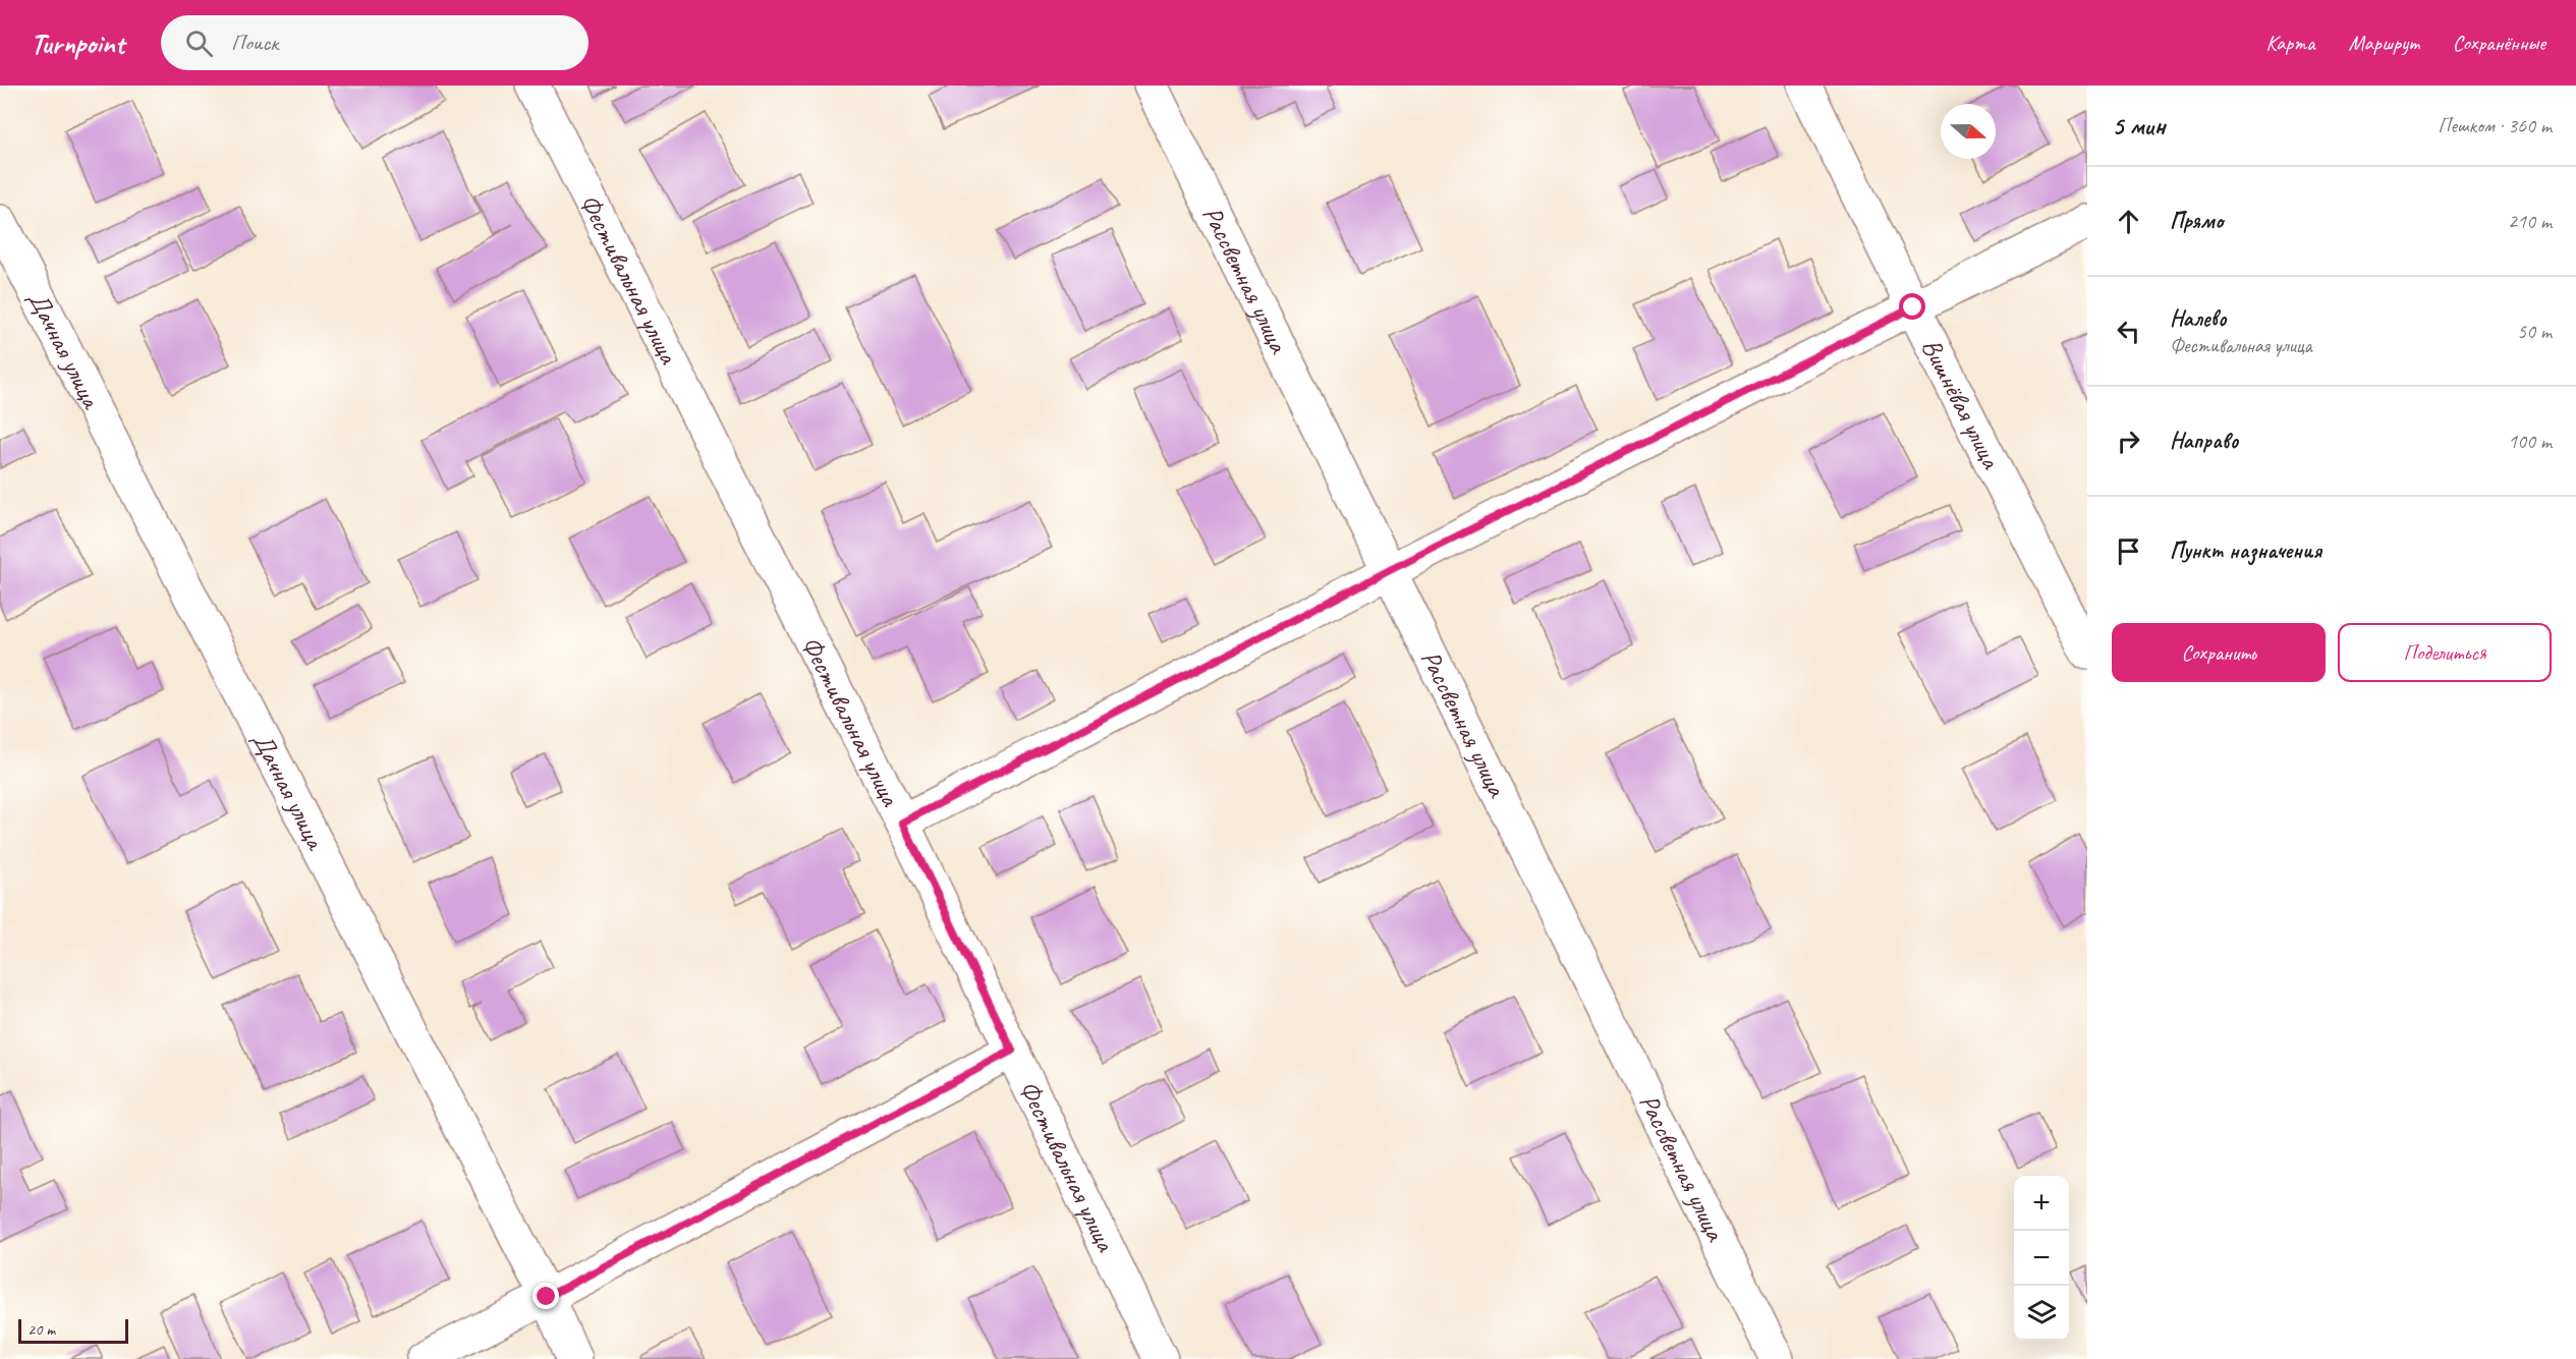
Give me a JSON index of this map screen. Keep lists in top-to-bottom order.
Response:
{
  "streets": {
    "street": [
      "Фестивальная улица",
      "Рассветная улица",
      "Дачная улица",
      "Вишнёвая улица"
    ]
  },
  "scale_bar": "20 m",
  "north": "right",
  "page": {
    "header": "Turnpoint",
    "search": "Поиск",
    "nav": ["Карта", "Маршрут", "Сохранённые"],
    "heading": ["5 мин", "Пешком · 360 m"],
    "list": [
      ["Прямо", "210 m"],
      ["Налево", "Фестивальная улица", "50 m"],
      ["Направо", "100 m"],
      "Пункт назначения"
    ],
    "buttons": ["Сохранить", "Поделиться"],
    "map_buttons": ["+", "−"],
    "scale": "20 m"
  }
}
